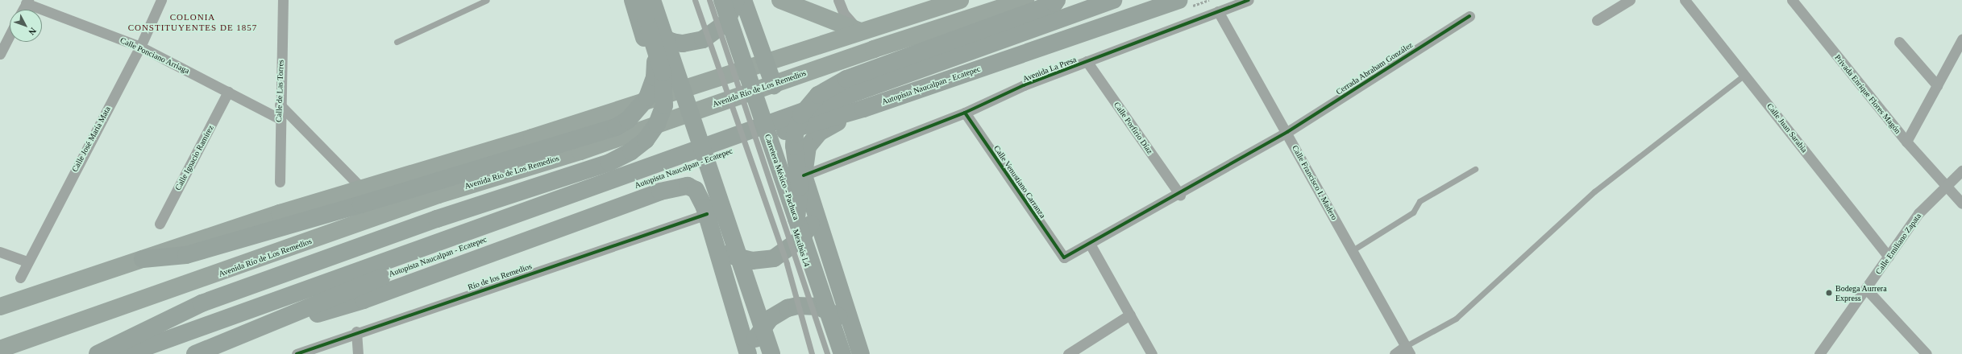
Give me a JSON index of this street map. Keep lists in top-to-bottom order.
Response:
{
  "streets": {
    "highway": ["Autopista Naucalpan - Ecatepec", "Avenida Río de Los Remedios", "Carretera México - Pachuca"],
    "street": [
      "Calle Ponciano Arriaga",
      "Cerrada Abraham González",
      "Avenida La Presa",
      "Calle de Las Torres",
      "Privada Enrique Flores Magón",
      "Calle Porfirio Díaz",
      "Calle Juan Sarabia",
      "Calle José María Mata",
      "Calle Ignacio Ramírez",
      "Calle Venustiano Carranza",
      "Calle Francisco I. Madero",
      "Calle Emiliano Zapata",
      "Río de los Remedios"
    ],
    "lane": ["Mexibús L4"]
  },
  "crossings": [
    ["Calle Ponciano Arriaga", "Calle de Las Torres"],
    ["Calle Ponciano Arriaga", "Calle José María Mata"],
    ["Calle Ponciano Arriaga", "Calle Ignacio Ramírez"],
    ["Cerrada Abraham González", "Calle Porfirio Díaz"],
    ["Cerrada Abraham González", "Calle Venustiano Carranza"],
    ["Cerrada Abraham González", "Calle Francisco I. Madero"],
    ["Avenida La Presa", "Calle Porfirio Díaz"],
    ["Avenida La Presa", "Calle Venustiano Carranza"],
    ["Avenida La Presa", "Calle Francisco I. Madero"],
    ["Privada Enrique Flores Magón", "Calle Emiliano Zapata"],
    ["Calle Juan Sarabia", "Calle Emiliano Zapata"]
  ],
  "districts": ["COLONIA CONSTITUYENTES DE 1857"],
  "places": ["Bodega Aurrera Express"],
  "north": "bottom right"
}
